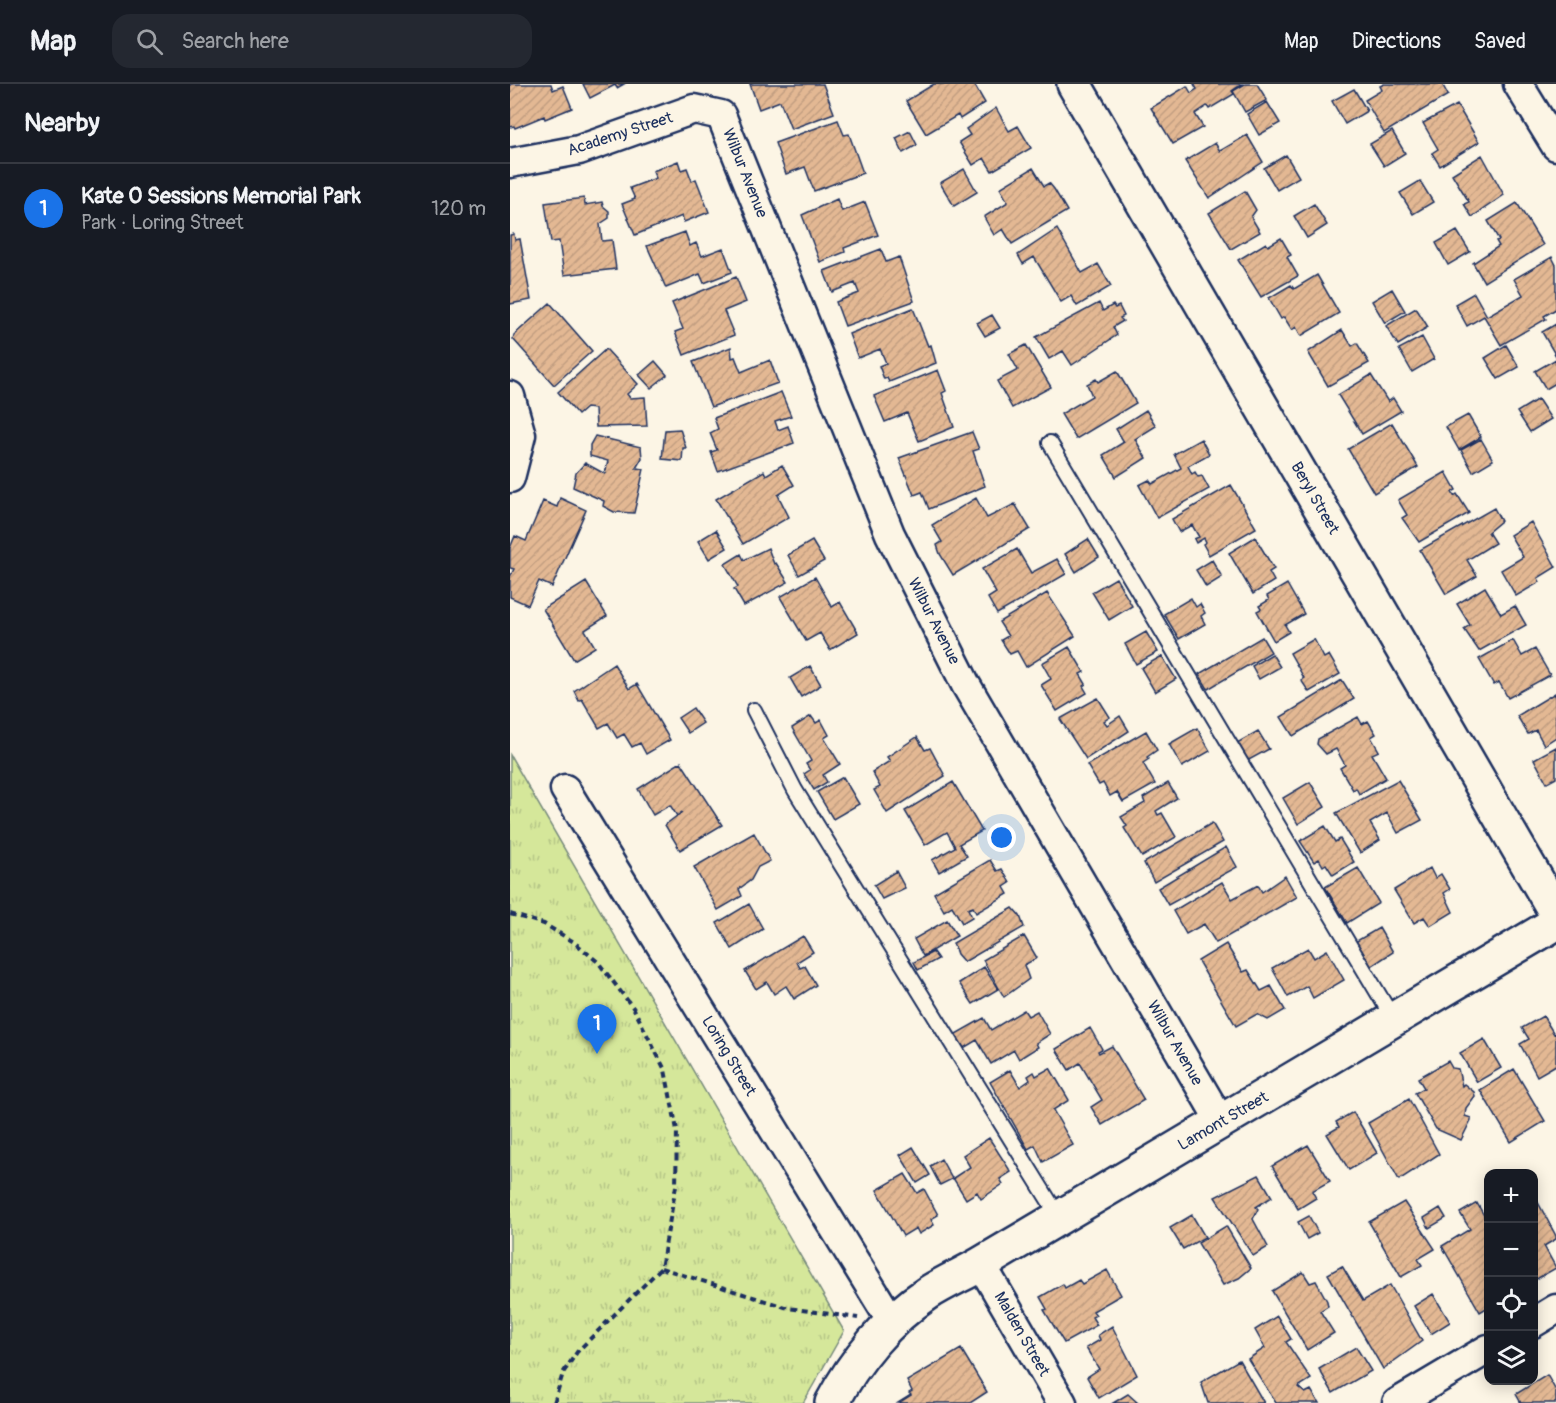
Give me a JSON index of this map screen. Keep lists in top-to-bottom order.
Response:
{
  "streets": {
    "main road": ["Beryl Street", "Lamont Street"],
    "street": [
      "Academy Street",
      "Wilbur Avenue",
      "Loring Street",
      "Malden Street"
    ]
  },
  "crossings": [
    ["Academy Street", "Wilbur Avenue"],
    ["Wilbur Avenue", "Lamont Street"],
    ["Loring Street", "Lamont Street"],
    ["Lamont Street", "Malden Street"]
  ],
  "page": {
    "header": "Map",
    "search": "Search here",
    "nav": ["Map", "Directions", "Saved"],
    "heading": "Nearby",
    "list": [
      {
        "mark": "1",
        "name": "Kate O Sessions Memorial Park",
        "note": "Park · Loring Street",
        "value": "120 m"
      }
    ],
    "pins": "1",
    "map_buttons": ["+", "−"]
  }
}
